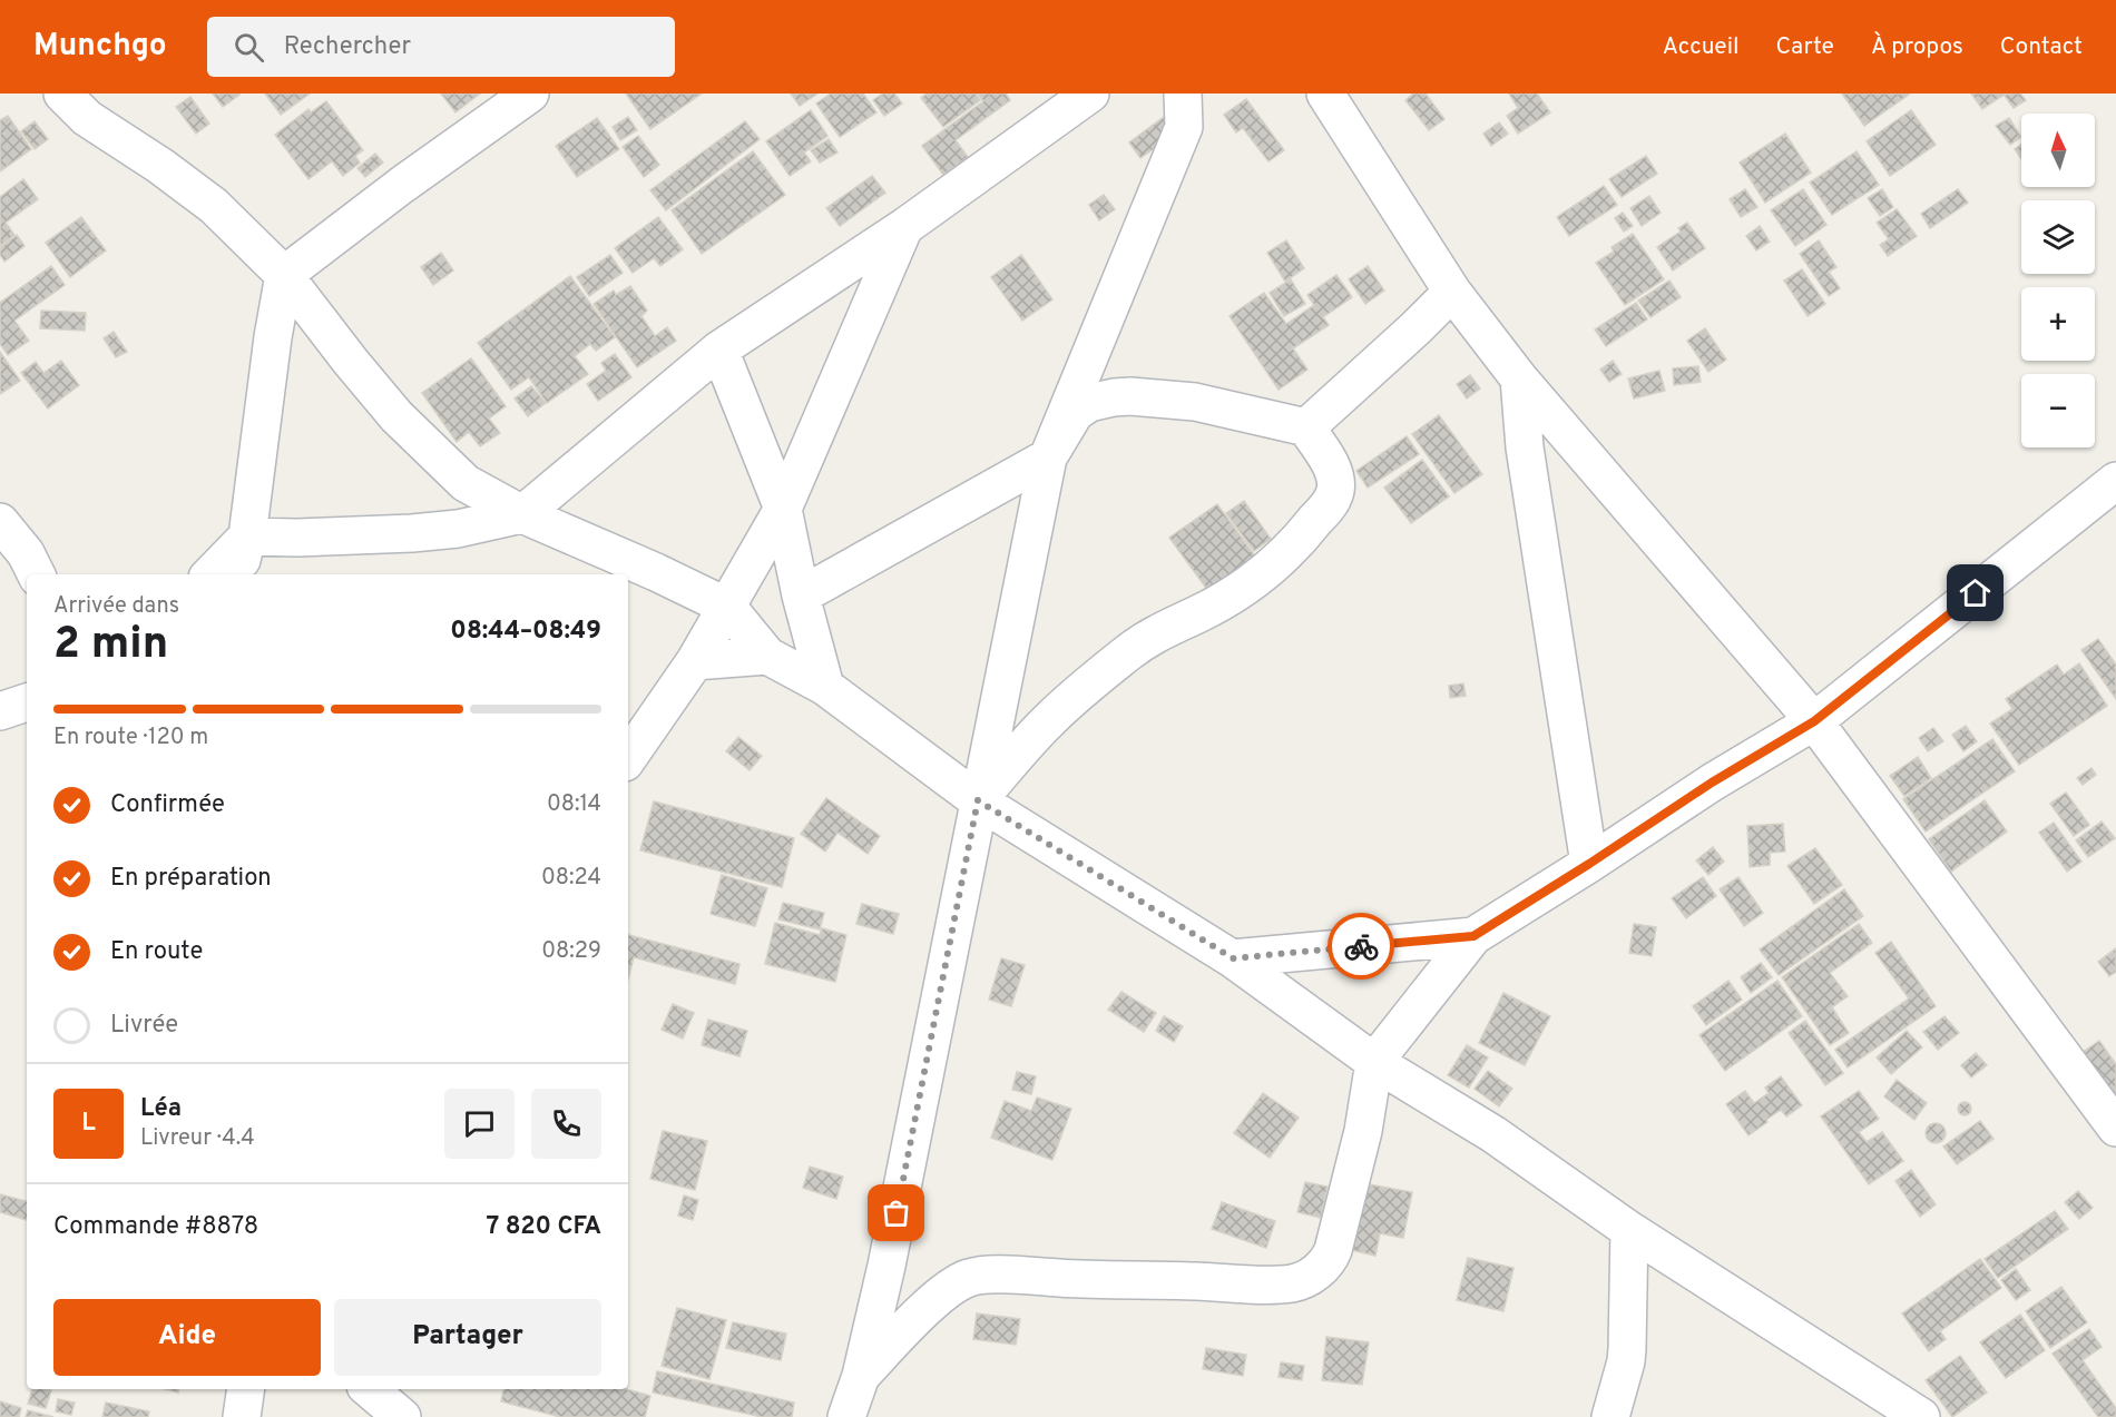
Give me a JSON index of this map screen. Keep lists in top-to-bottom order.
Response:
{
  "north": "top",
  "page": {
    "header": "Munchgo",
    "search": "Rechercher",
    "nav": [
      "Accueil",
      "Carte",
      "À propos",
      "Contact"
    ],
    "map_buttons": ["+", "−"],
    "heading": ["2 min", "Arrivée dans", "08:44–08:49"],
    "panel": [
      "Léa",
      "Livreur · 4.4",
      "Commande #8878",
      "7 820 CFA"
    ],
    "bar": "En route · 120 m",
    "list": [
      ["Confirmée", "08:14"],
      ["En préparation", "08:24"],
      ["En route", "08:29"],
      "Livrée"
    ],
    "round": "L",
    "buttons": ["Aide", "Partager"]
  }
}
